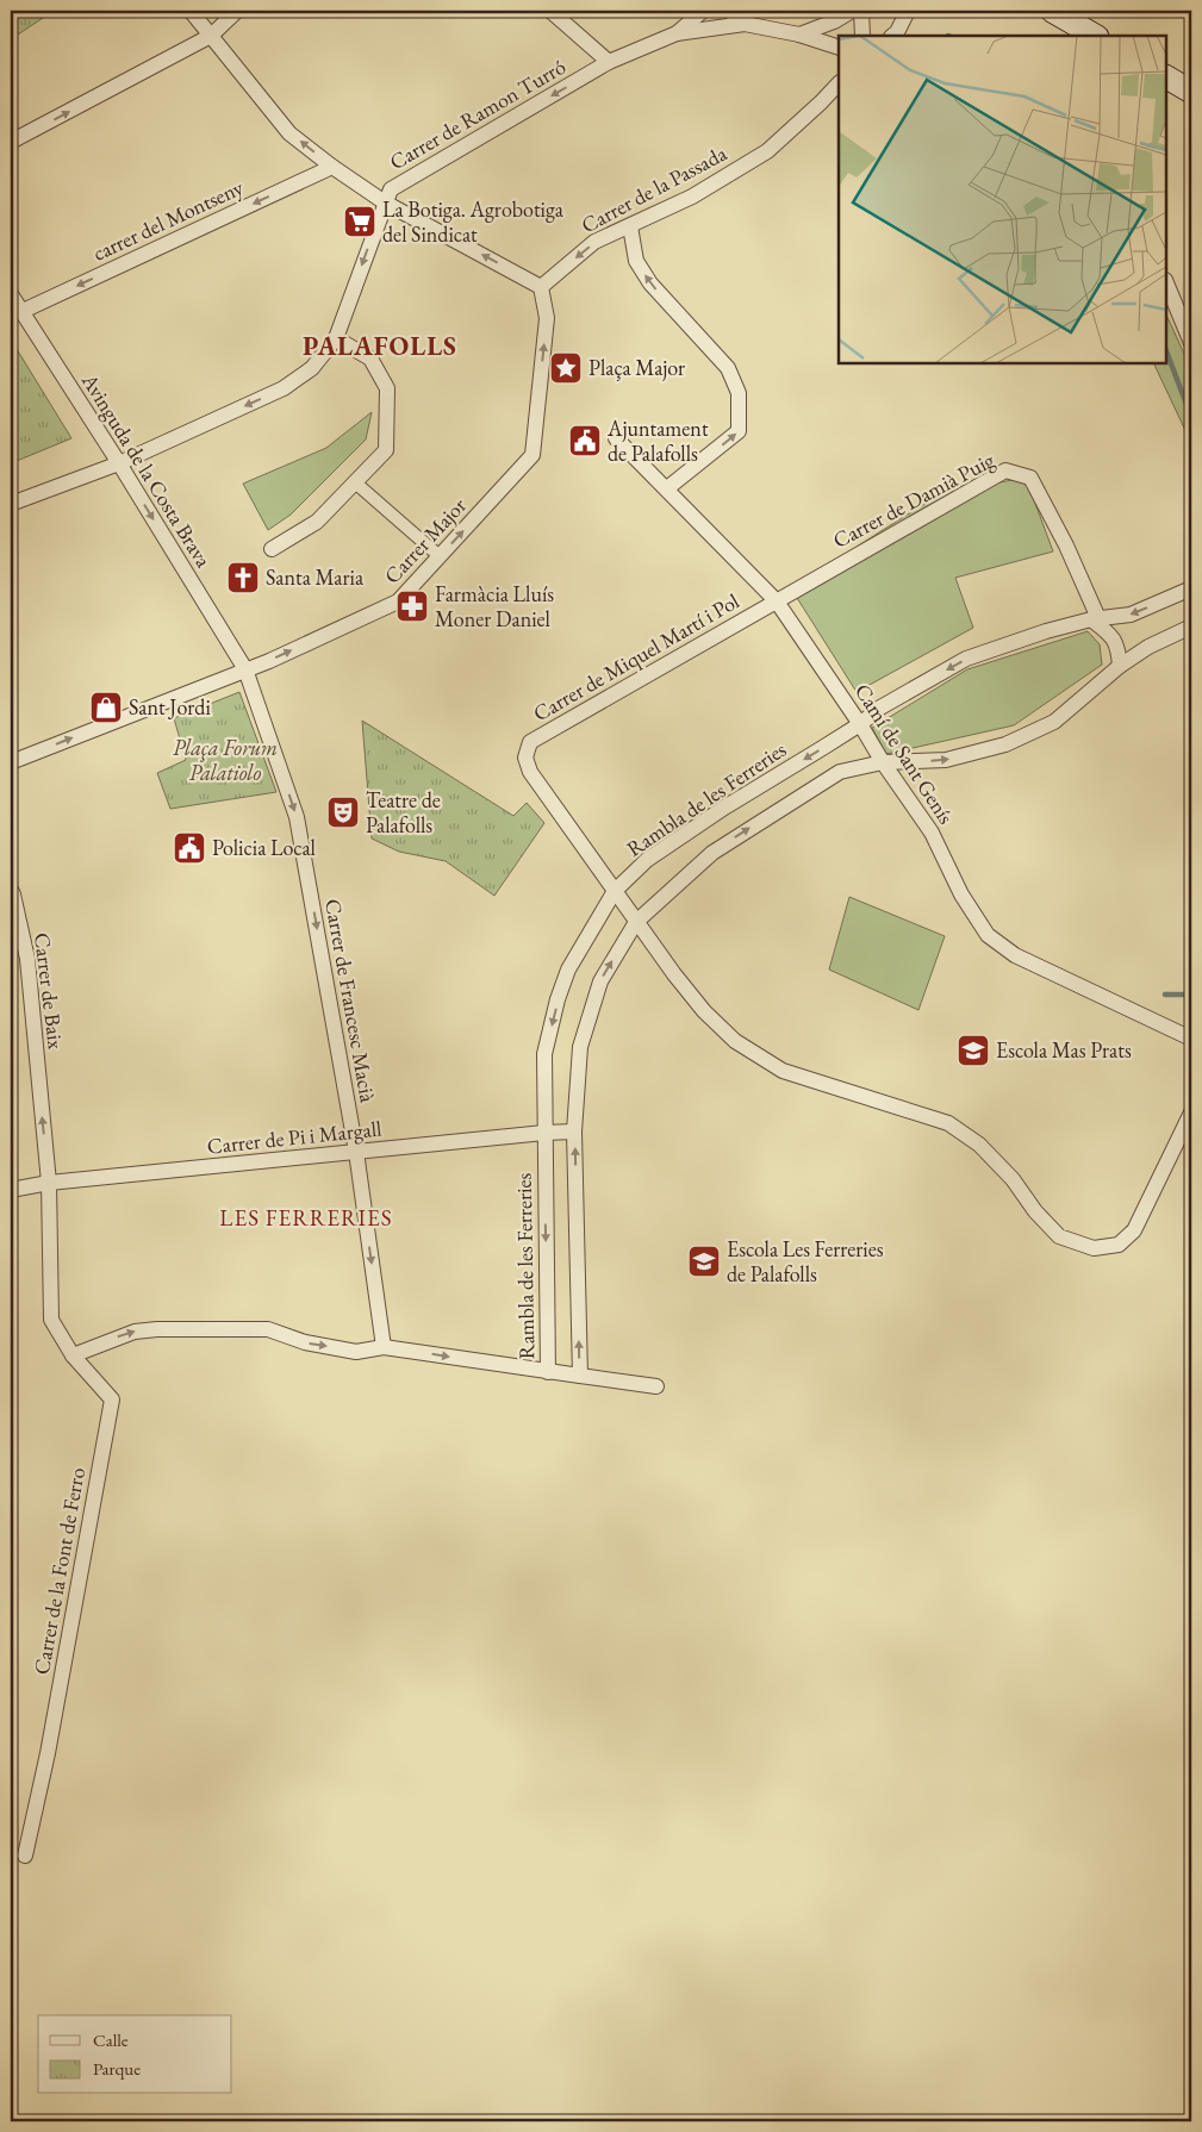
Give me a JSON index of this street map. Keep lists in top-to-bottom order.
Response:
{
  "streets": {
    "street": [
      "Carrer de Ramon Turró",
      "Carrer de la Passada",
      "carrer del Montseny",
      "Avinguda de la Costa Brava",
      "Carrer de Damià Puig",
      "Carrer Major",
      "Carrer de Miquel Martí i Pol",
      "Camí de Sant Genís",
      "Rambla de les Ferreries",
      "Carrer de Baix",
      "Carrer de Francesc Macià",
      "Carrer de Pi i Margall",
      "Carrer de la Font de Ferro"
    ]
  },
  "crossings": [
    ["Carrer de Ramon Turró", "Avinguda de la Costa Brava"],
    ["Carrer de la Passada", "Carrer Major"],
    ["carrer del Montseny", "Avinguda de la Costa Brava"],
    ["Avinguda de la Costa Brava", "Carrer Major"],
    ["Avinguda de la Costa Brava", "Carrer de Francesc Macià"],
    ["Carrer de Damià Puig", "Carrer de Miquel Martí i Pol"],
    ["Carrer de Damià Puig", "Camí de Sant Genís"],
    ["Carrer de Damià Puig", "Rambla de les Ferreries"],
    ["Carrer Major", "Carrer de Francesc Macià"],
    ["Carrer de Miquel Martí i Pol", "Camí de Sant Genís"],
    ["Carrer de Miquel Martí i Pol", "Rambla de les Ferreries"],
    ["Camí de Sant Genís", "Rambla de les Ferreries"],
    ["Rambla de les Ferreries", "Carrer de Pi i Margall"],
    ["Carrer de Baix", "Carrer de Pi i Margall"],
    ["Carrer de Baix", "Carrer de la Font de Ferro"],
    ["Carrer de Francesc Macià", "Carrer de Pi i Margall"]
  ],
  "one_way": [
    "Carrer de Ramon Turró",
    "carrer del Montseny",
    "Avinguda de la Costa Brava",
    "Carrer Major",
    "Carrer de Baix",
    "Carrer de Francesc Macià"
  ],
  "districts": ["PALAFOLLS", "LES FERRERIES"],
  "parks": ["Plaça Forum Palatiolo"],
  "places": {
    "supermarket": ["La Botiga. Agrobotiga del Sindicat"],
    "place": ["Plaça Major"],
    "public building": ["Ajuntament de Palafolls", "Policia Local"],
    "church": ["Santa Maria"],
    "pharmacy": ["Farmàcia Lluís Moner Daniel"],
    "shop": ["Sant Jordi"],
    "theatre": ["Teatre de Palafolls"],
    "school or university": ["Escola Mas Prats", "Escola Les Ferreries de Palafolls"]
  },
  "legend": ["Calle", "Parque"]
}
